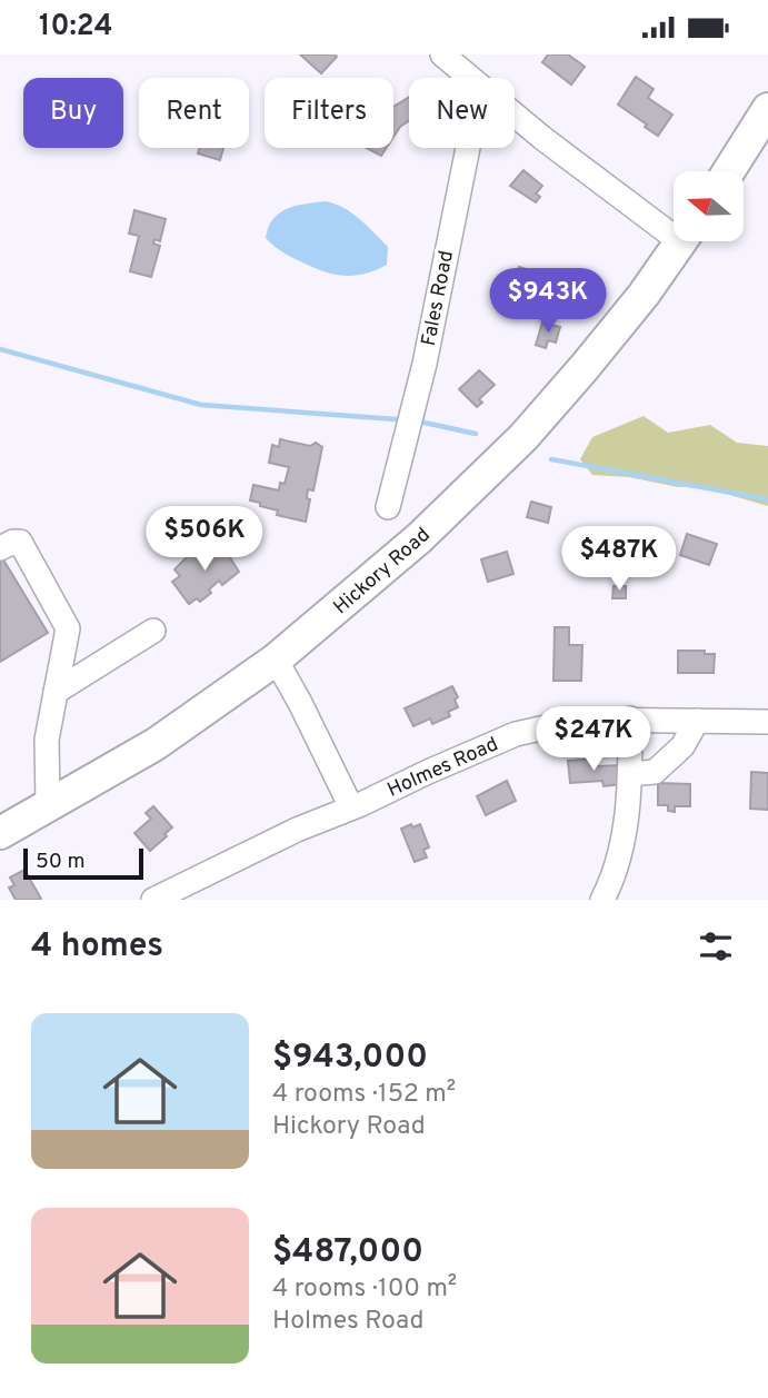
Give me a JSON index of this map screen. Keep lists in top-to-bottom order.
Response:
{
  "streets": {
    "main road": ["Hickory Road"],
    "street": ["Fales Road", "Holmes Road"]
  },
  "scale_bar": "50 m",
  "north": "left",
  "page": {
    "status": "10:24",
    "chip": [
      "Buy",
      "Rent",
      "Filters",
      "New"
    ],
    "price": [
      "$943K",
      "$506K",
      "$487K",
      "$247K"
    ],
    "scale": "50 m",
    "heading": "4 homes",
    "list": [
      {
        "name": "$943,000",
        "note": "4 rooms · 152 m² · Hickory Road"
      },
      {
        "name": "$487,000",
        "note": "4 rooms · 100 m² · Holmes Road"
      }
    ]
  }
}
